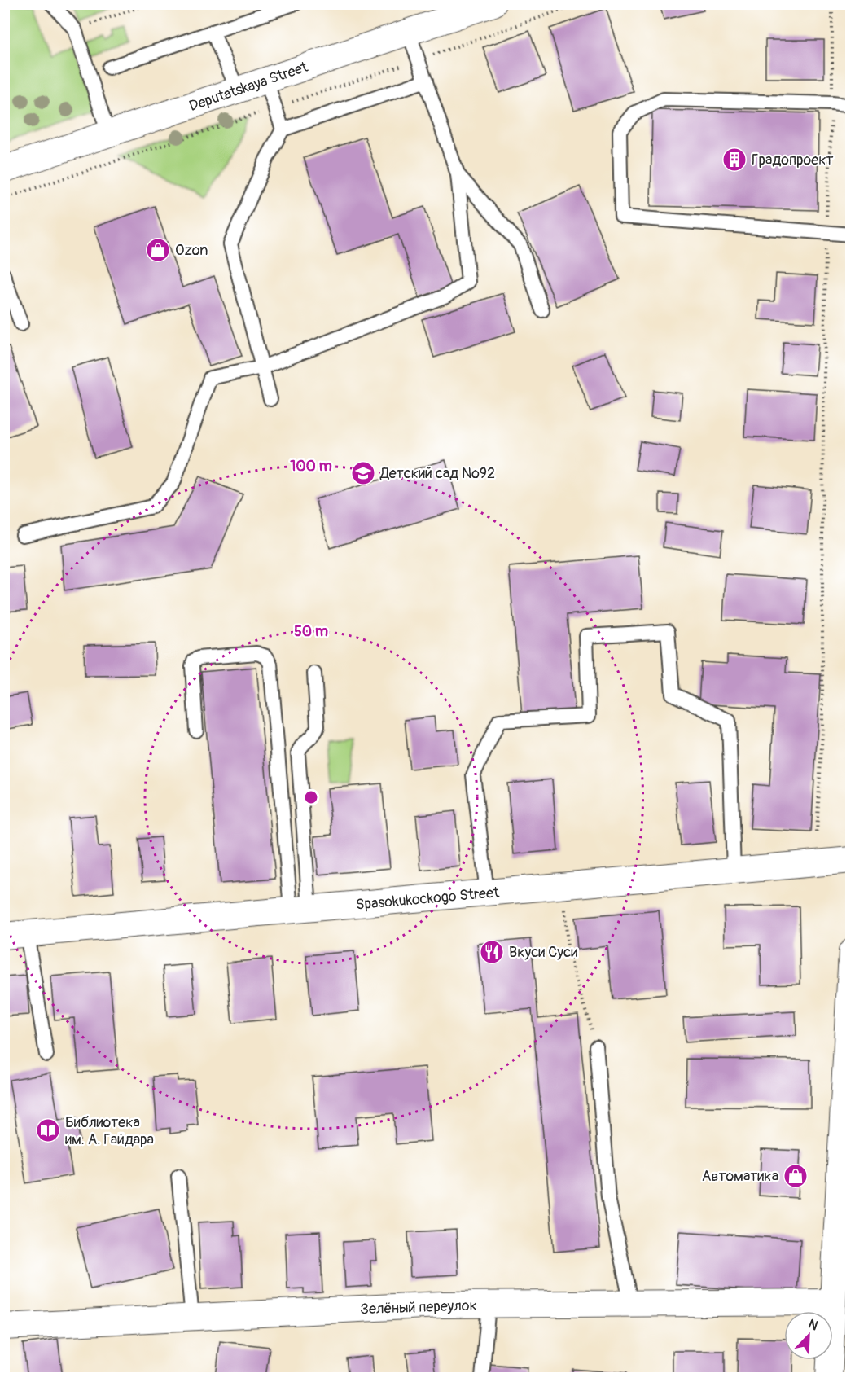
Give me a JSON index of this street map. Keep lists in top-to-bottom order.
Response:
{
  "streets": {
    "street": ["Deputatskaya Street", "Spasokukoсkogo Street", "Зелёный переулок"]
  },
  "places": {
    "building": ["Градопроект"],
    "shop": ["Ozon", "Автоматика"],
    "school or university": ["Детский сад №92"],
    "restaurant": ["Вкуси Суси"],
    "library": ["Библиотека им. А. Гайдара"]
  },
  "north": "top right",
  "rings": ["100 m", "50 m"]
}
